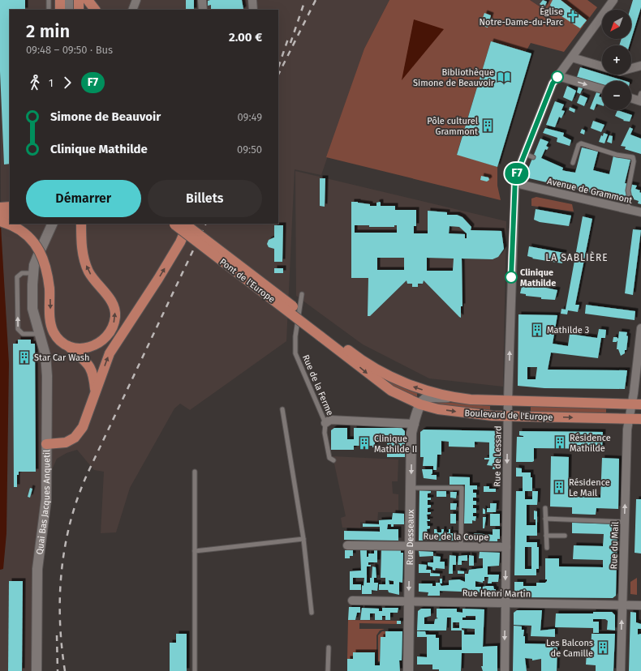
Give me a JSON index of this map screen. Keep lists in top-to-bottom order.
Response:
{
  "streets": {
    "main road": [
      "Pont de l'Europe",
      "Boulevard de l'Europe",
      "Quai Bas Jacques Anquetil",
      "Rue Desseaux"
    ],
    "street": [
      "Avenue de Grammont",
      "Rue de Lessard",
      "Rue de la Coupe",
      "Rue du Mail",
      "Rue Henri Martin"
    ],
    "lane": ["Rue de la Ferme"]
  },
  "crossings": [
    ["Avenue de Grammont", "Rue de Lessard"],
    ["Pont de l'Europe", "Boulevard de l'Europe"],
    ["Boulevard de l'Europe", "Rue de Lessard"],
    ["Boulevard de l'Europe", "Rue Desseaux"],
    ["Boulevard de l'Europe", "Rue du Mail"],
    ["Rue de Lessard", "Rue de la Coupe"],
    ["Rue de Lessard", "Rue Henri Martin"],
    ["Rue de la Coupe", "Rue Desseaux"],
    ["Rue Desseaux", "Rue Henri Martin"],
    ["Rue du Mail", "Rue Henri Martin"]
  ],
  "one_way": ["Rue Desseaux", "Rue du Mail"],
  "districts": ["LA SABLIÈRE"],
  "places": {
    "church": ["Église Notre-Dame-du-Parc"],
    "library": ["Bibliothèque Simone de Beauvoir"],
    "building": [
      "Pôle culturel Grammont",
      "Mathilde 3",
      "Star Car Wash",
      "Résidence Mathilde",
      "Clinique Mathilde II",
      "Résidence Le Mail",
      "Les Balcons de Camille"
    ],
    "other": ["Clinique Mathilde"]
  },
  "lines": ["bus line F7"],
  "north": "bottom left",
  "page": {
    "on_map": "F7",
    "map_buttons": ["+", "−"],
    "heading": ["2 min", "09:48 – 09:50 · Bus", "2.00 €"],
    "legs": ["1", "F7"],
    "list": [
      {
        "name": "Simone de Beauvoir",
        "value": "09:49"
      },
      {
        "name": "Clinique Mathilde",
        "value": "09:50"
      }
    ],
    "buttons": ["Démarrer", "Billets"]
  }
}
